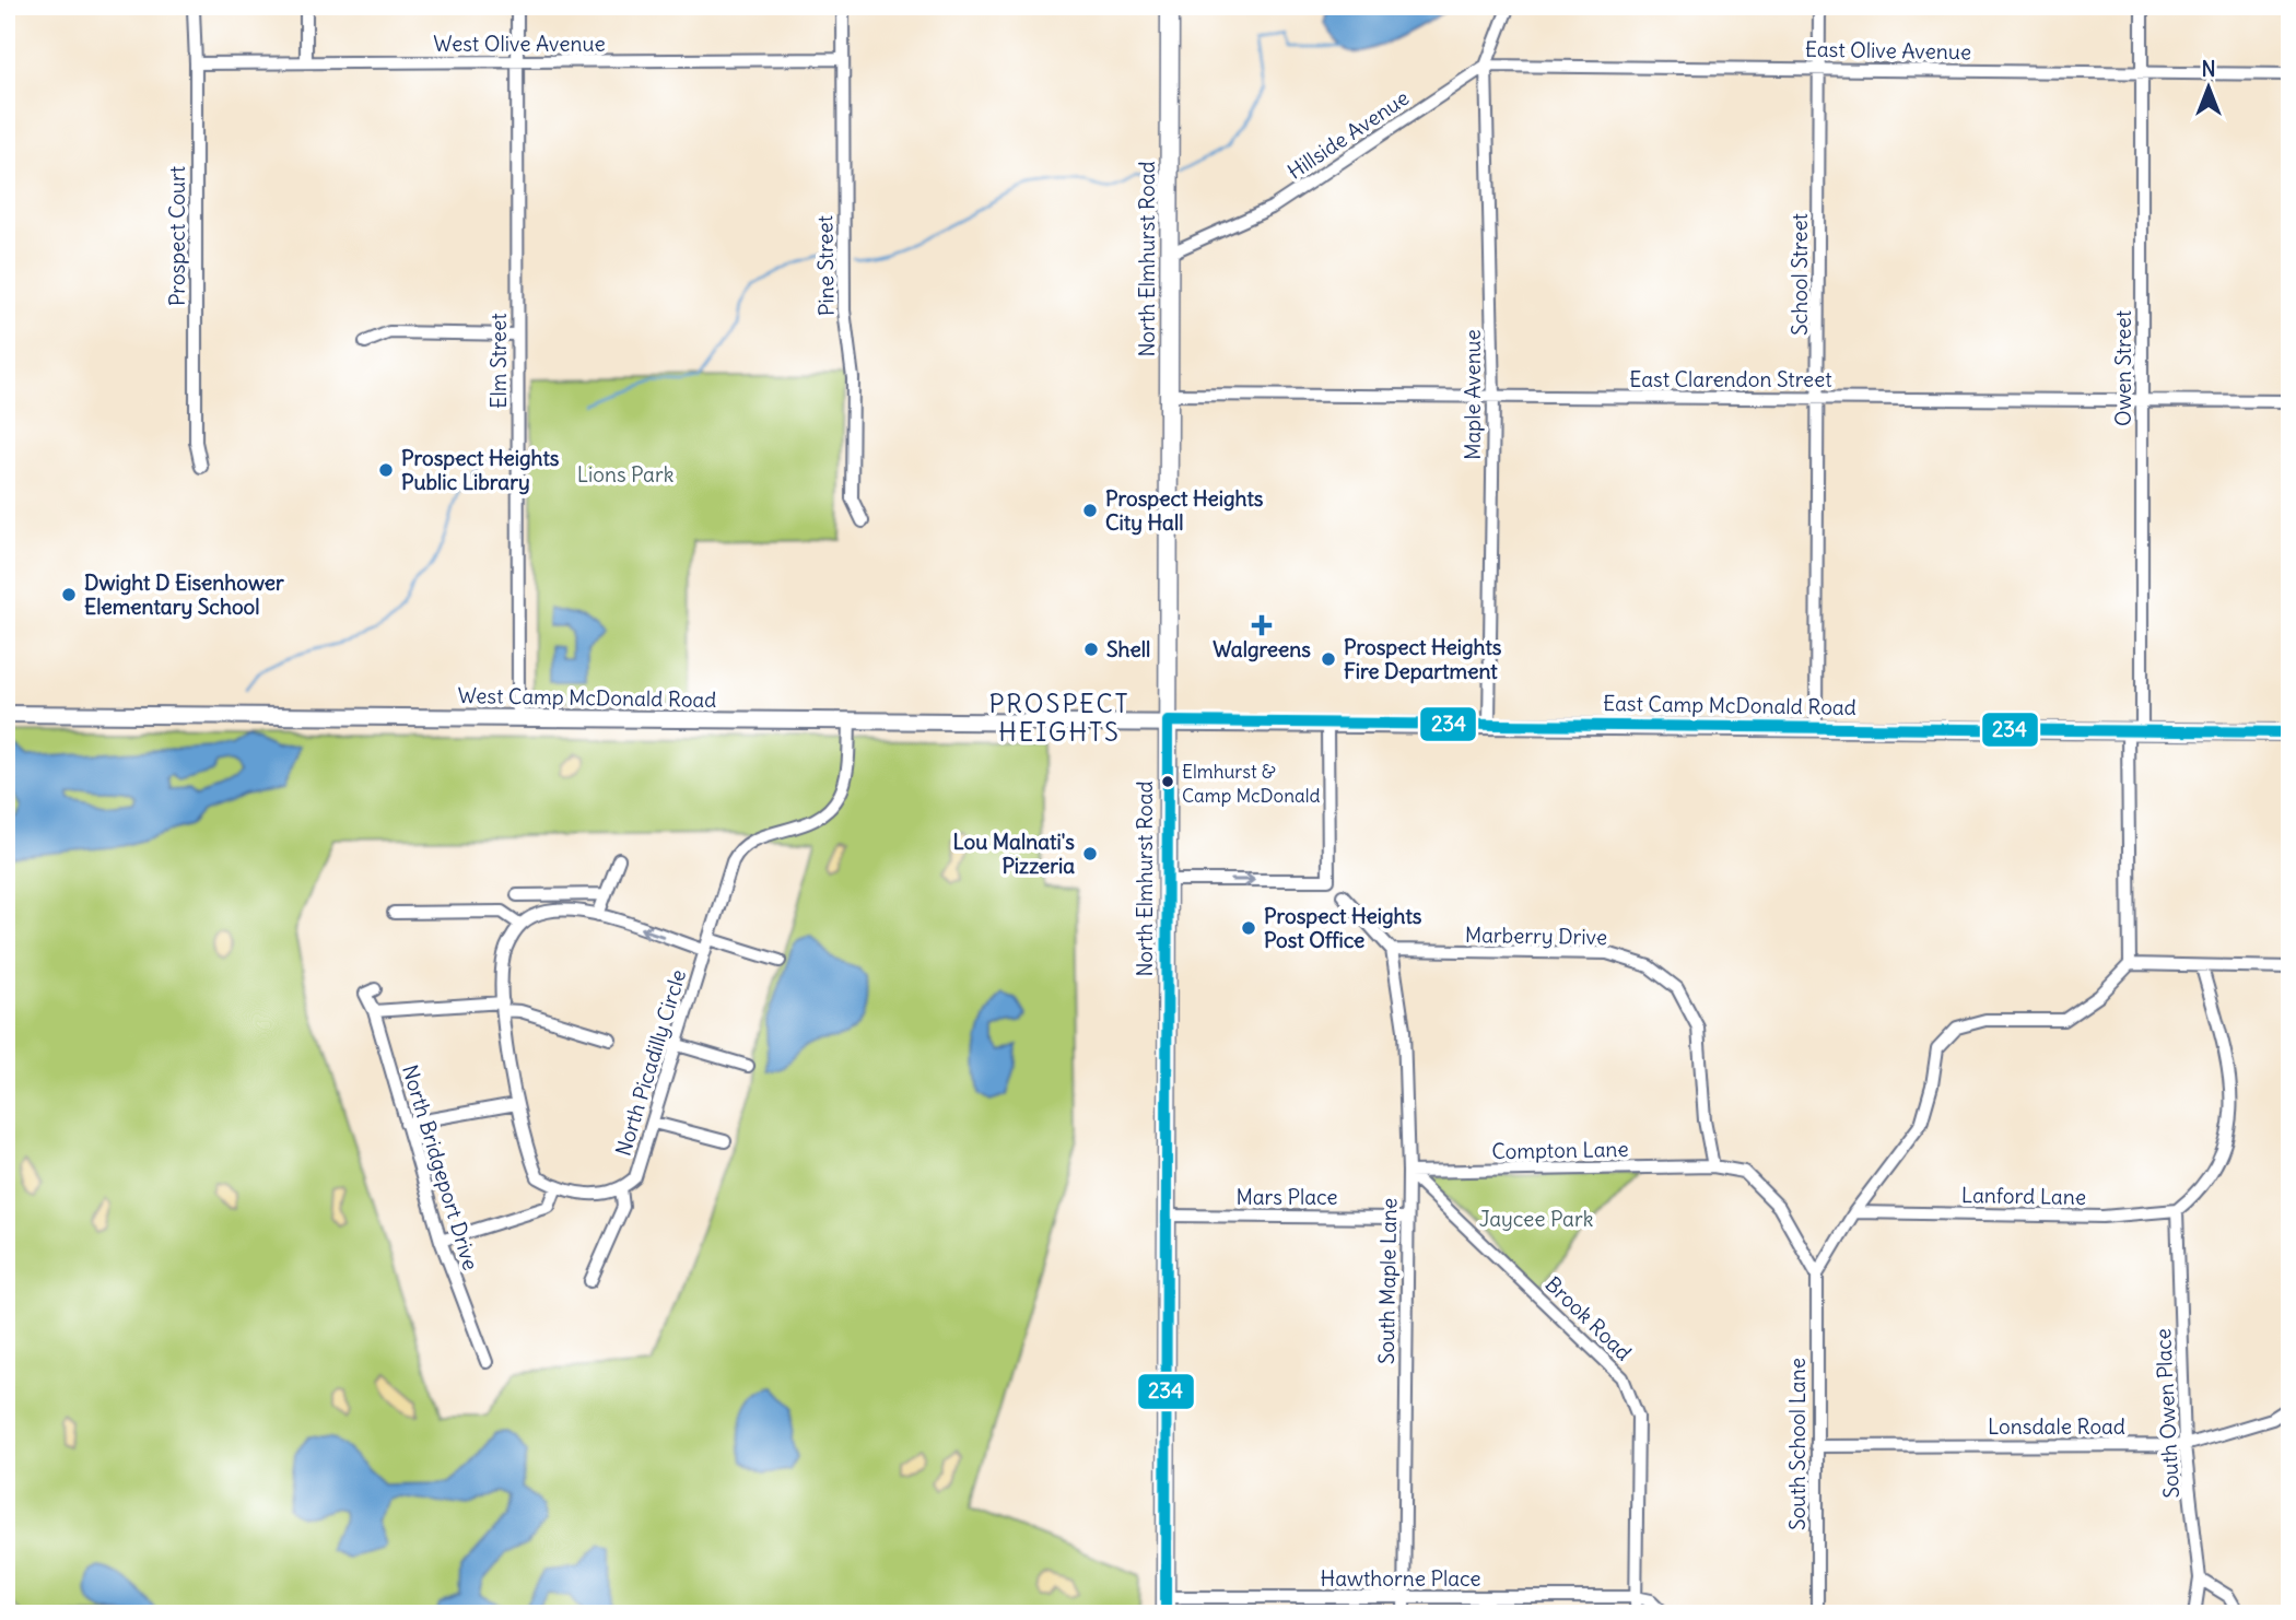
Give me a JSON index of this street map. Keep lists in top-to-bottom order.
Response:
{
  "streets": {
    "main road": ["North Elmhurst Road", "West Camp McDonald Road", "East Camp McDonald Road"],
    "street": [
      "West Olive Avenue",
      "East Olive Avenue",
      "Hillside Avenue",
      "Prospect Court",
      "Pine Street",
      "School Street",
      "Elm Street",
      "Owen Street",
      "East Clarendon Street",
      "Maple Avenue",
      "Marberry Drive",
      "North Picadilly Circle",
      "Compton Lane",
      "North Bridgeport Drive",
      "Lanford Lane",
      "Mars Place",
      "South Maple Lane",
      "Brook Road",
      "South Owen Place",
      "Lonsdale Road",
      "South School Lane",
      "Hawthorne Place"
    ]
  },
  "crossings": [
    ["West Olive Avenue", "Prospect Court"],
    ["West Olive Avenue", "Pine Street"],
    ["West Olive Avenue", "Elm Street"],
    ["East Olive Avenue", "Hillside Avenue"],
    ["East Olive Avenue", "School Street"],
    ["East Olive Avenue", "Owen Street"],
    ["East Olive Avenue", "Maple Avenue"],
    ["Hillside Avenue", "North Elmhurst Road"],
    ["Hillside Avenue", "Maple Avenue"],
    ["North Elmhurst Road", "East Clarendon Street"],
    ["North Elmhurst Road", "West Camp McDonald Road"],
    ["North Elmhurst Road", "East Camp McDonald Road"],
    ["North Elmhurst Road", "Mars Place"],
    ["North Elmhurst Road", "Hawthorne Place"],
    ["School Street", "East Clarendon Street"],
    ["School Street", "East Camp McDonald Road"],
    ["Elm Street", "West Camp McDonald Road"],
    ["Owen Street", "East Clarendon Street"],
    ["Owen Street", "East Camp McDonald Road"],
    ["East Clarendon Street", "Maple Avenue"],
    ["Maple Avenue", "East Camp McDonald Road"],
    ["West Camp McDonald Road", "East Camp McDonald Road"],
    ["Marberry Drive", "Compton Lane"],
    ["Marberry Drive", "South Maple Lane"],
    ["Compton Lane", "South Maple Lane"],
    ["Compton Lane", "Brook Road"],
    ["Lanford Lane", "South Owen Place"],
    ["Mars Place", "South Maple Lane"],
    ["South Maple Lane", "Brook Road"],
    ["South Maple Lane", "Hawthorne Place"],
    ["Brook Road", "Hawthorne Place"],
    ["South Owen Place", "Lonsdale Road"],
    ["Lonsdale Road", "South School Lane"]
  ],
  "districts": ["PROSPECT HEIGHTS"],
  "parks": ["Lions Park", "Jaycee Park"],
  "places": {
    "other": [
      "Prospect Heights Public Library",
      "Prospect Heights City Hall",
      "Dwight D Eisenhower Elementary School",
      "Shell",
      "Prospect Heights Fire Department",
      "Elmhurst & Camp McDonald",
      "Lou Malnati's Pizzeria",
      "Prospect Heights Post Office"
    ],
    "health": ["Walgreens"]
  },
  "lines": ["transit line 234"],
  "north": "top"
}
